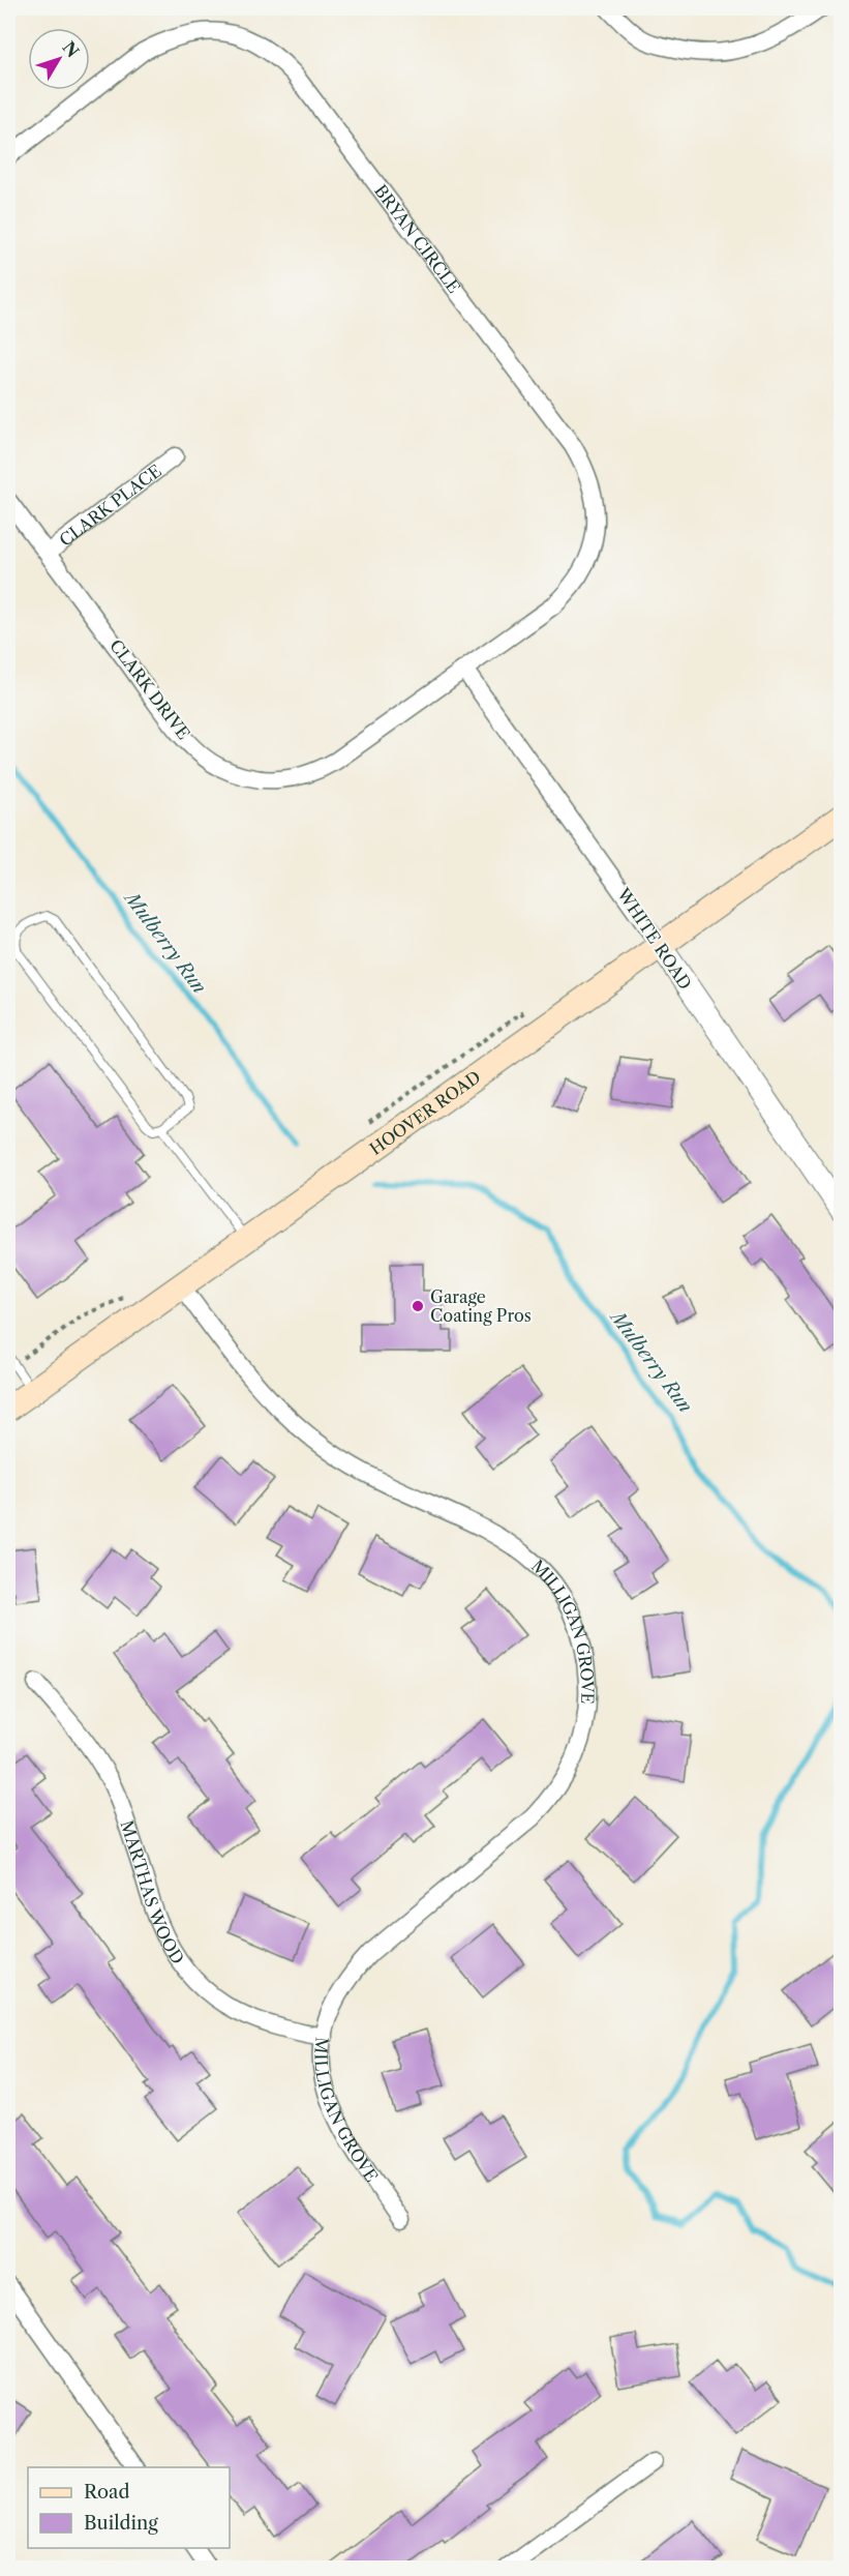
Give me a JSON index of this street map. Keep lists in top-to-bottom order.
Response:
{
  "streets": {
    "main road": ["HOOVER ROAD"],
    "street": [
      "BRYAN CIRCLE",
      "CLARK PLACE",
      "CLARK DRIVE",
      "WHITE ROAD",
      "MILLIGAN GROVE",
      "MARTHAS WOOD"
    ]
  },
  "crossings": [
    ["BRYAN CIRCLE", "CLARK DRIVE"],
    ["BRYAN CIRCLE", "WHITE ROAD"],
    ["CLARK PLACE", "CLARK DRIVE"],
    ["CLARK DRIVE", "WHITE ROAD"],
    ["WHITE ROAD", "HOOVER ROAD"],
    ["HOOVER ROAD", "MILLIGAN GROVE"],
    ["MILLIGAN GROVE", "MARTHAS WOOD"]
  ],
  "water": ["Mulberry Run"],
  "places": ["Garage Coating Pros"],
  "legend": ["Road", "Building"],
  "north": "top right"
}
